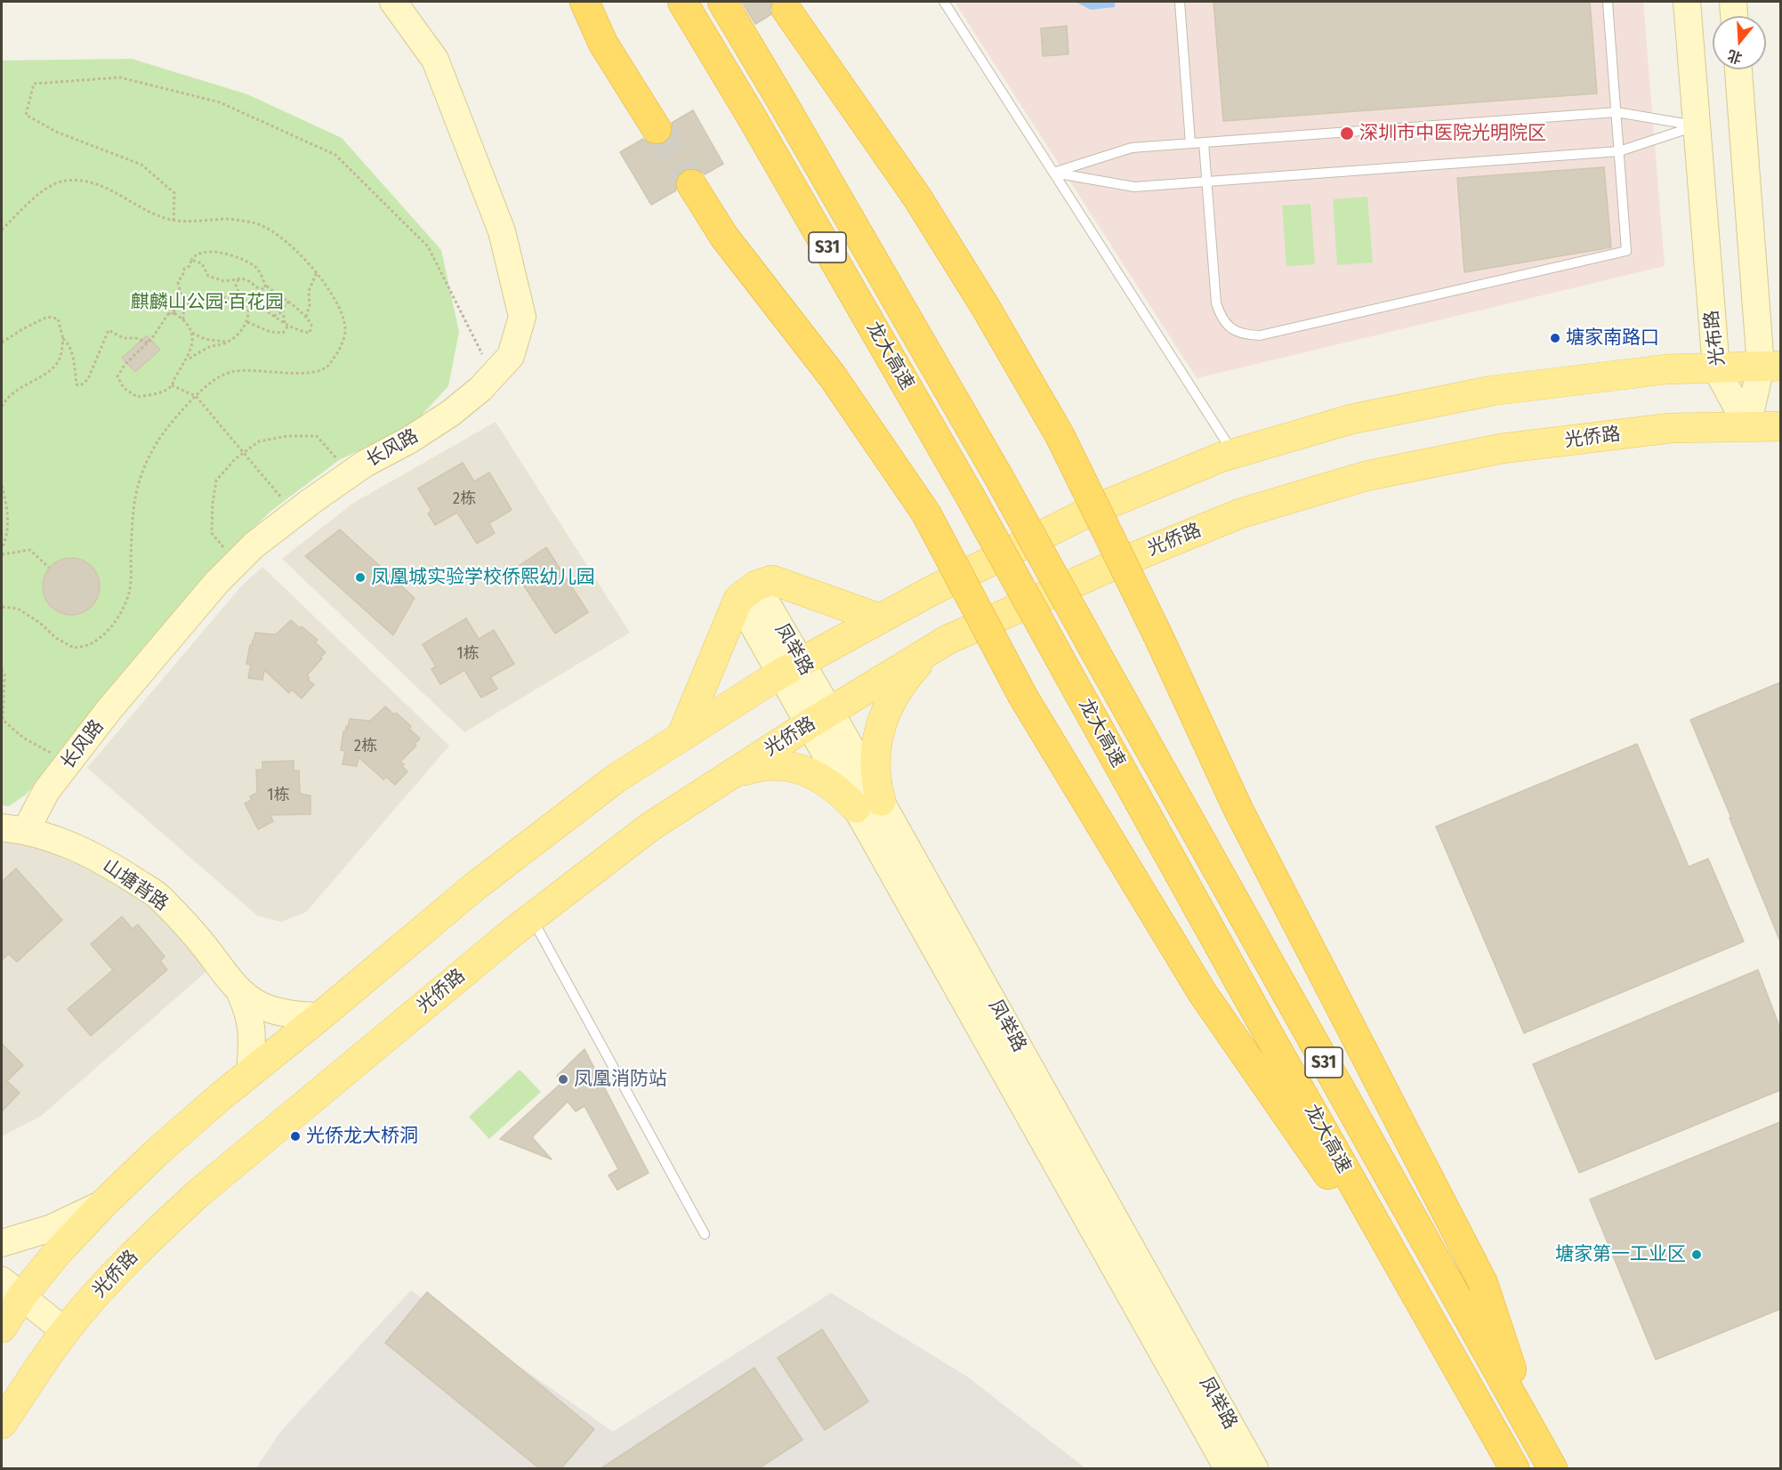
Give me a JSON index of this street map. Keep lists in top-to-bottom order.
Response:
{
  "streets": {
    "highway": ["S31", "龙大高速"],
    "main road": ["光侨路"],
    "street": [
      "光布路",
      "长风路",
      "凤举路",
      "山塘背路"
    ]
  },
  "crossings": [
    ["光布路", "光侨路"],
    ["光侨路", "凤举路"],
    ["长风路", "山塘背路"]
  ],
  "parks": ["麒麟山公园·百花园"],
  "places": [
    "深圳市中医院光明院区",
    "塘家南路口",
    "凤凰城实验学校侨熙幼儿园",
    "凤凰消防站",
    "光侨龙大桥洞",
    "塘家第一工业区"
  ],
  "house_numbers": [
    "2栋",
    "1栋",
    "2栋",
    "1栋"
  ],
  "north": "bottom"
}
